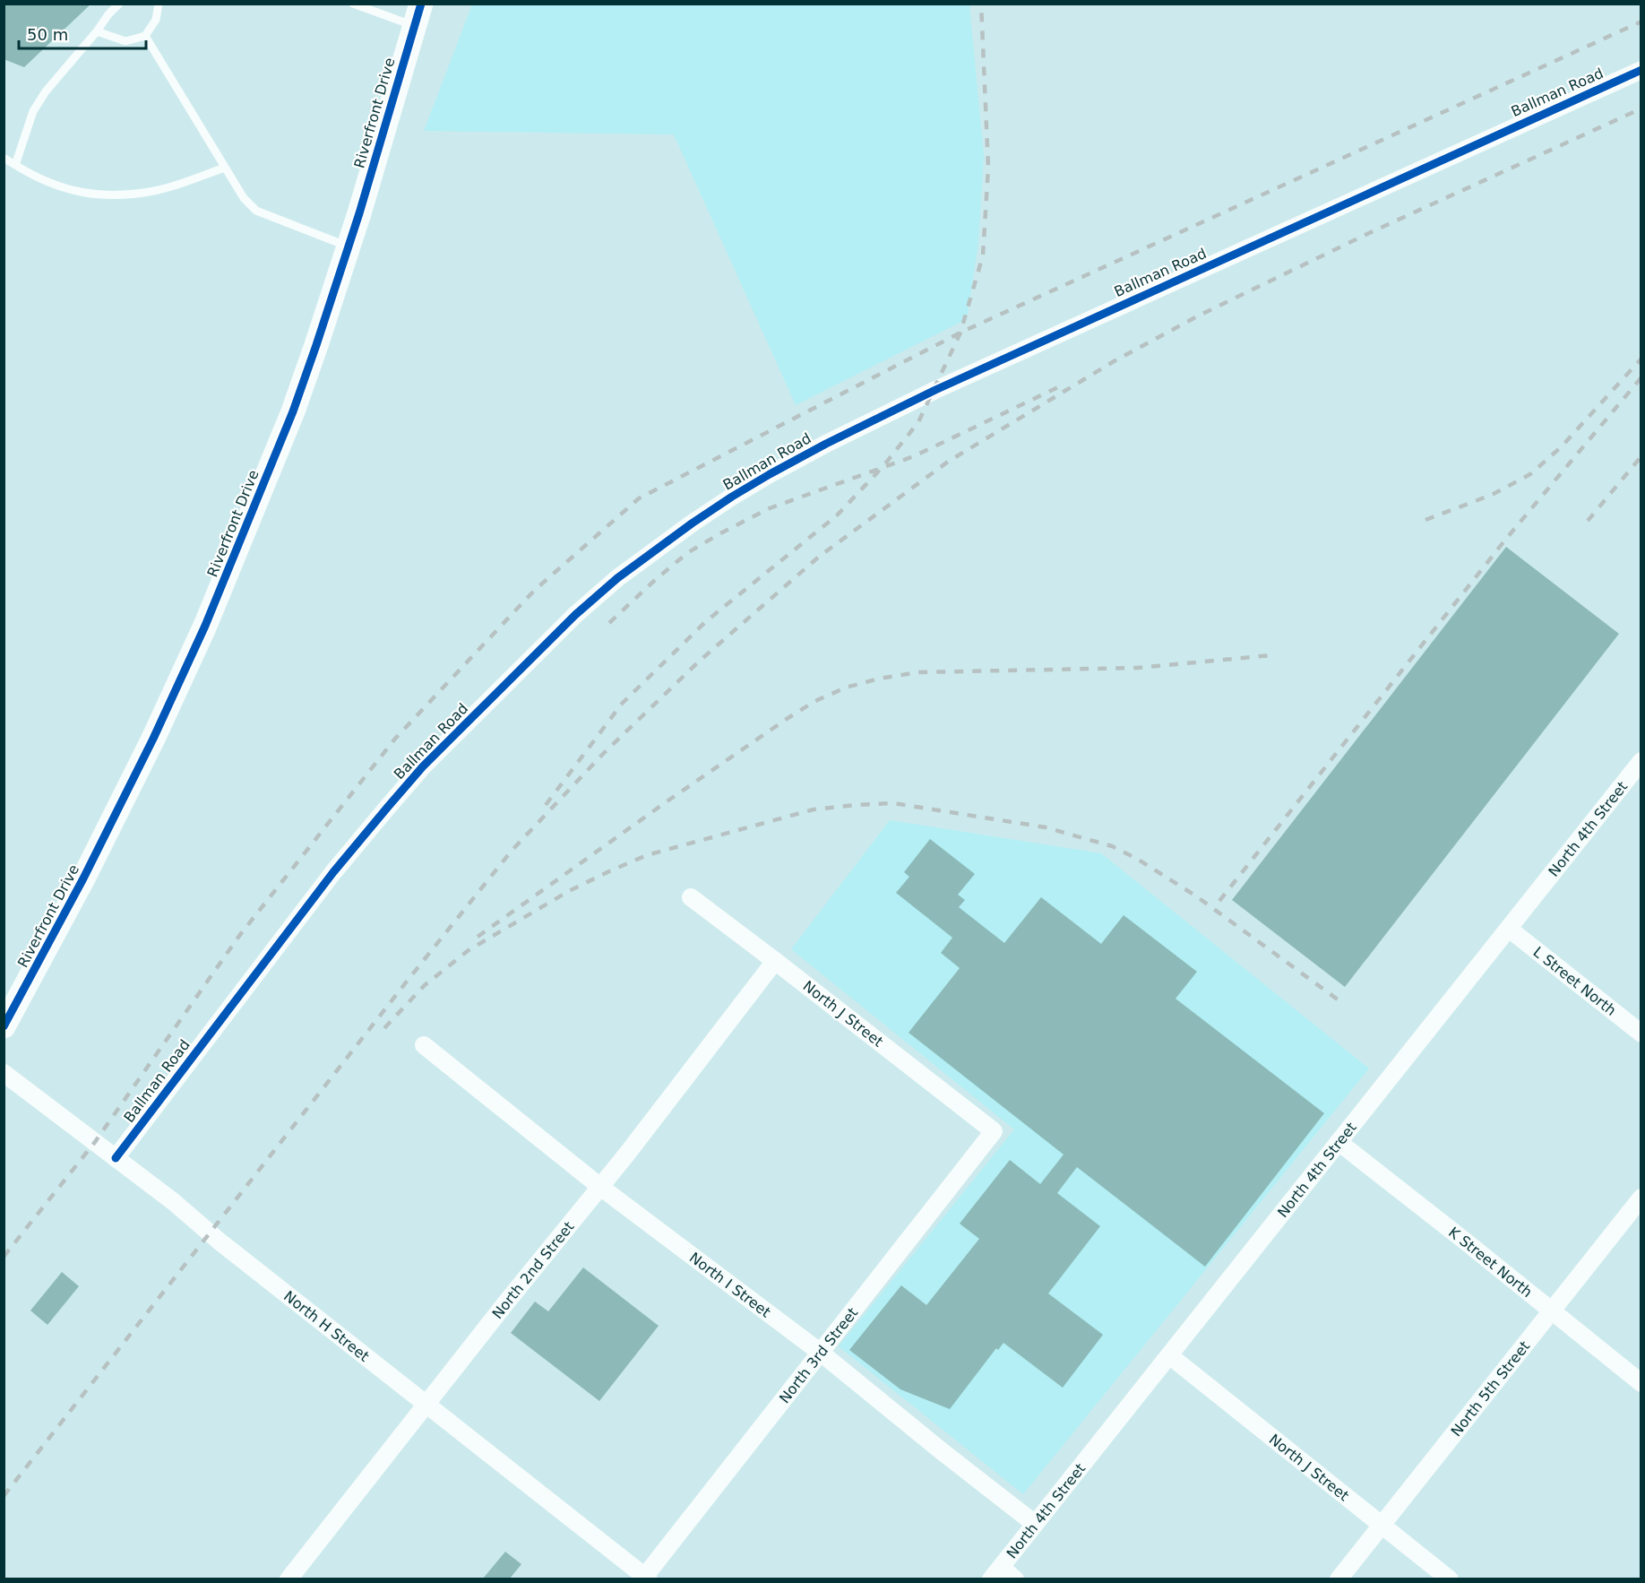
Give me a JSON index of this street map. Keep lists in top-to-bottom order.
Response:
{
  "streets": {
    "street": [
      "Ballman Road",
      "Riverfront Drive",
      "North 4th Street",
      "L Street North",
      "North J Street",
      "K Street North",
      "North 2nd Street",
      "North I Street",
      "North H Street",
      "North 3rd Street",
      "North 5th Street"
    ]
  },
  "crossings": [
    ["Ballman Road", "North H Street"],
    ["North 4th Street", "L Street North"],
    ["North 4th Street", "North J Street"],
    ["North 4th Street", "K Street North"],
    ["North 4th Street", "North I Street"],
    ["North J Street", "North 2nd Street"],
    ["North J Street", "North 3rd Street"],
    ["North J Street", "North 5th Street"],
    ["K Street North", "North 5th Street"],
    ["North 2nd Street", "North I Street"],
    ["North 2nd Street", "North H Street"],
    ["North I Street", "North 3rd Street"],
    ["North H Street", "North 3rd Street"]
  ],
  "scale_bar": "50 m"
}
